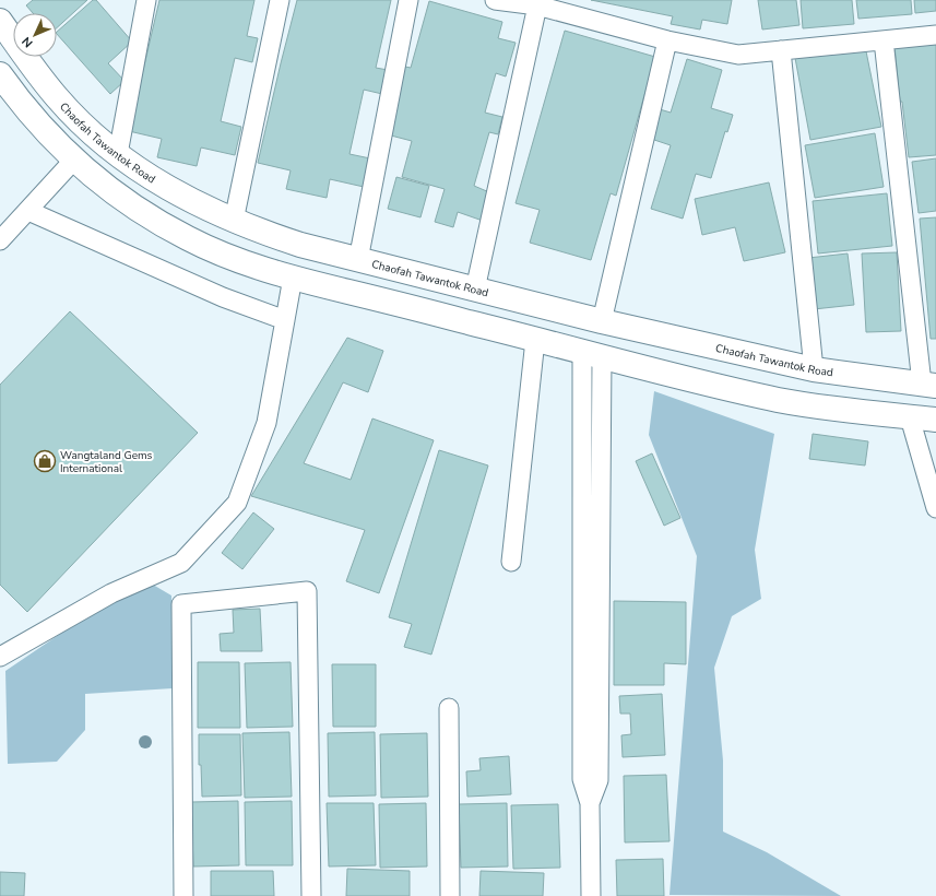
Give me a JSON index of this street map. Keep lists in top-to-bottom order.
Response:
{
  "streets": {
    "main road": ["Chaofah Tawantok Road"]
  },
  "places": {
    "shop": ["Wangtaland Gems International"]
  },
  "north": "bottom left"
}
